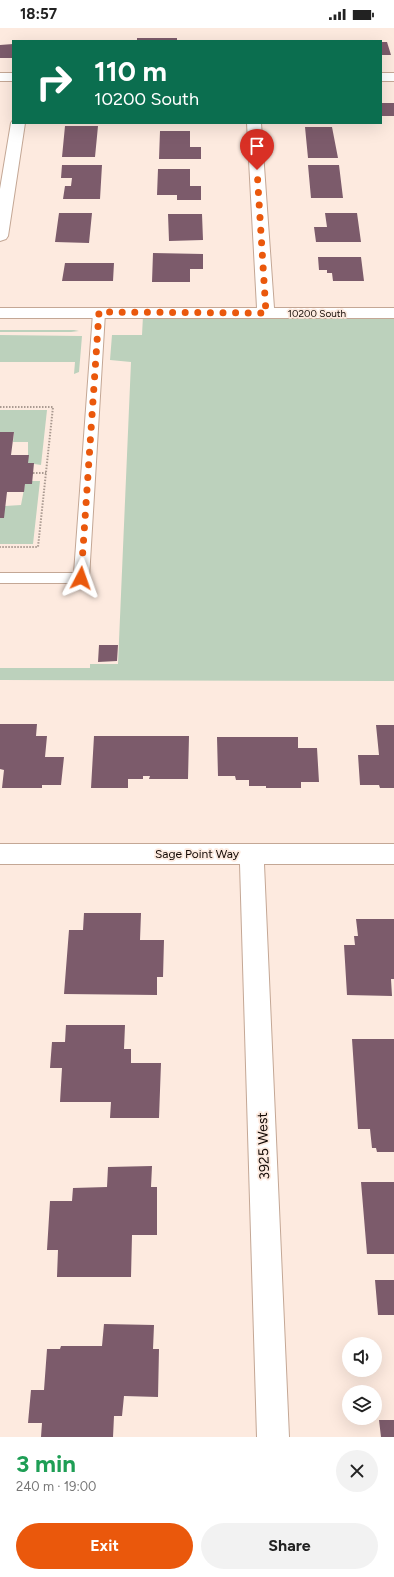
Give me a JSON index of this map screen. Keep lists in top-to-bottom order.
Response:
{
  "streets": {
    "street": ["10200 South", "Sage Point Way", "3925 West"]
  },
  "crossings": [
    ["Sage Point Way", "3925 West"]
  ],
  "page": {
    "status": "18:57",
    "turn": ["110 m", "10200 South"],
    "heading": ["3 min", "240 m · 19:00"],
    "buttons": ["Exit", "Share"]
  }
}
